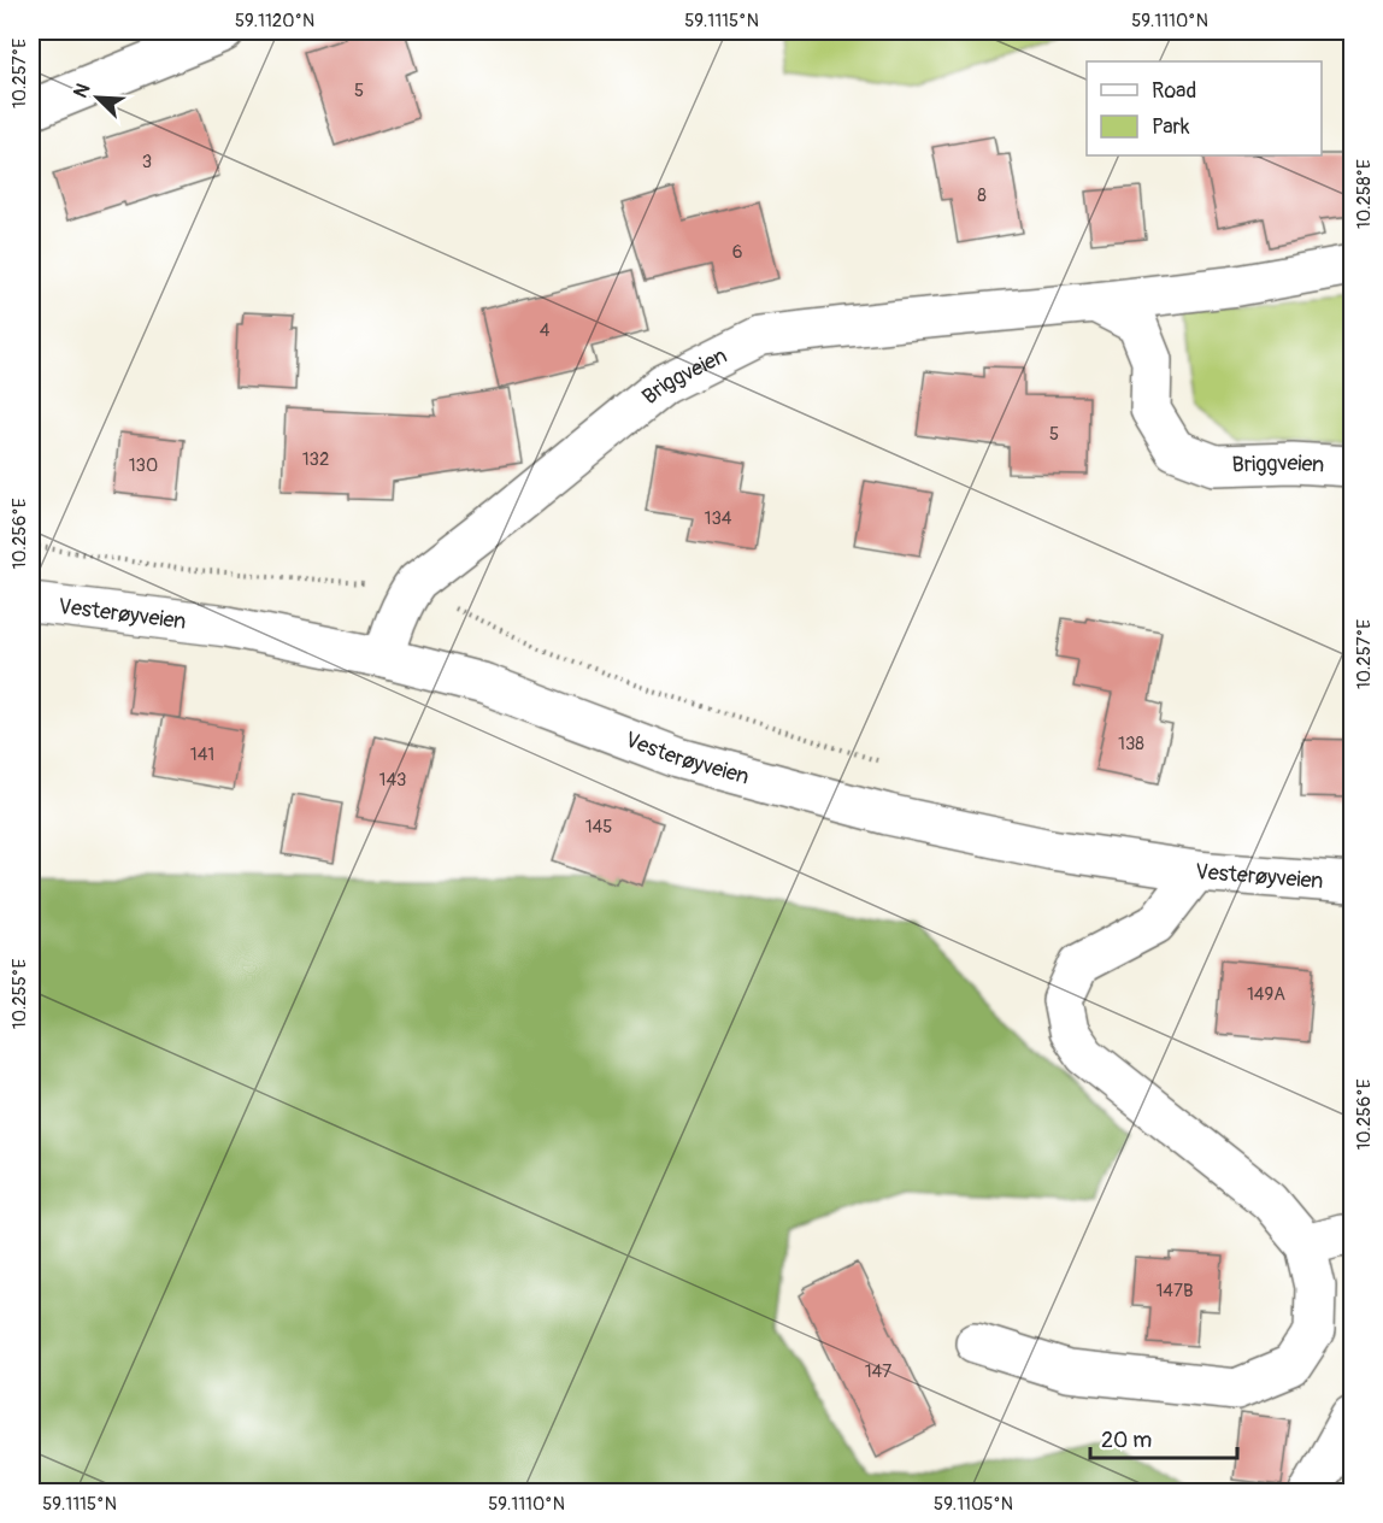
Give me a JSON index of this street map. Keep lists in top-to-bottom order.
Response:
{
  "streets": {
    "street": ["Briggveien", "Vesterøyveien"]
  },
  "crossings": [
    ["Briggveien", "Vesterøyveien"]
  ],
  "house_numbers": [
    "5",
    "3",
    "8",
    "6",
    "4",
    "5",
    "132",
    "130",
    "134",
    "138",
    "141",
    "143",
    "145",
    "149A",
    "147B",
    "147"
  ],
  "legend": ["Road", "Park"],
  "scale_bar": "20 m",
  "north": "top left",
  "coordinates": [
    "59.1120°N",
    "59.1115°N",
    "59.1110°N",
    "10.257°E",
    "10.258°E",
    "10.256°E",
    "10.255°E",
    "59.1105°N"
  ]
}
